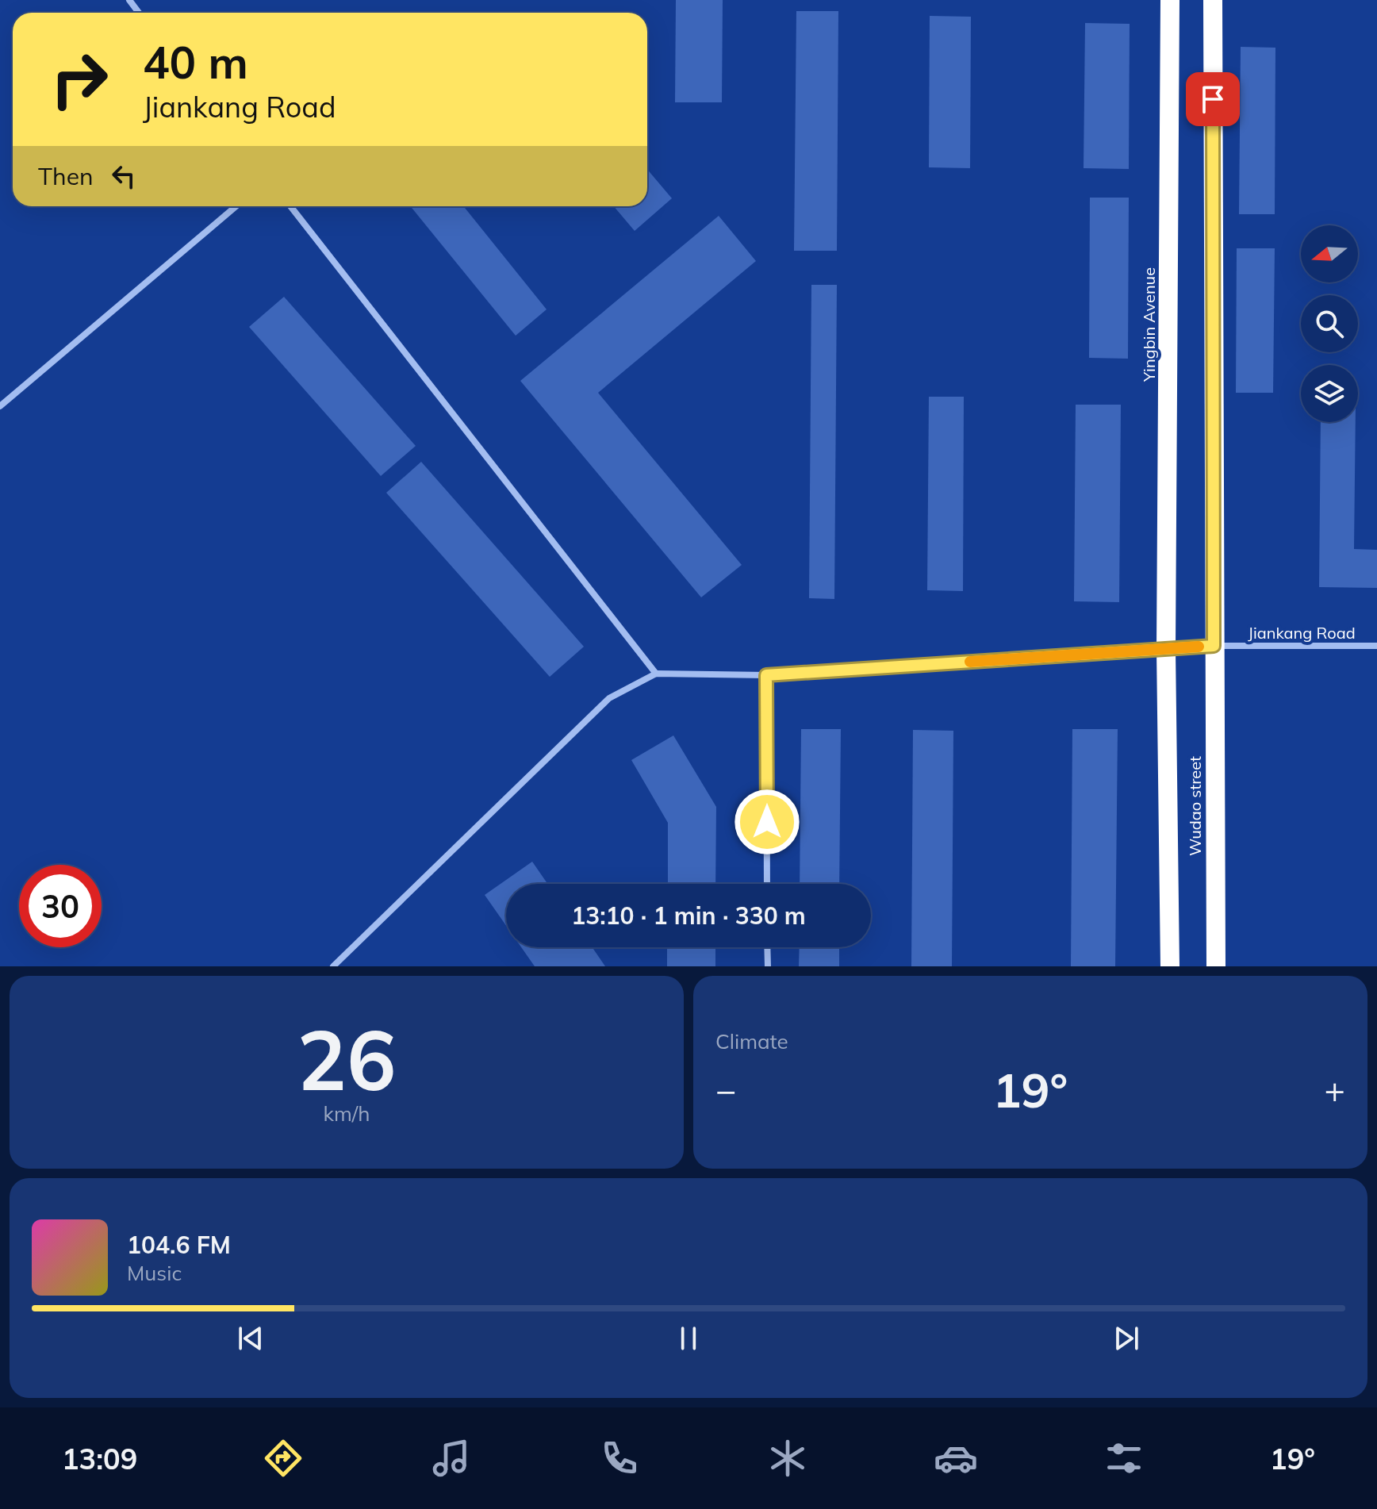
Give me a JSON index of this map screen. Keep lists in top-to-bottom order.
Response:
{
  "streets": {
    "highway": ["Yingbin Avenue", "Wudao street"],
    "street": ["Jiankang Road"]
  },
  "crossings": [
    ["Yingbin Avenue", "Jiankang Road"],
    ["Yingbin Avenue", "Wudao street"],
    ["Jiankang Road", "Wudao street"]
  ],
  "north": "left",
  "page": {
    "turn": ["40 m", "Jiankang Road"],
    "then": "Then",
    "limit": "30",
    "trip": "13:10 · 1 min · 330 m",
    "tile": [
      ["26", "km/h"],
      "Climate"
    ],
    "heat": ["−", "19°", "+"],
    "song": ["104.6 FM", "Music"],
    "tabs": ["13:09", "19°"]
  }
}
